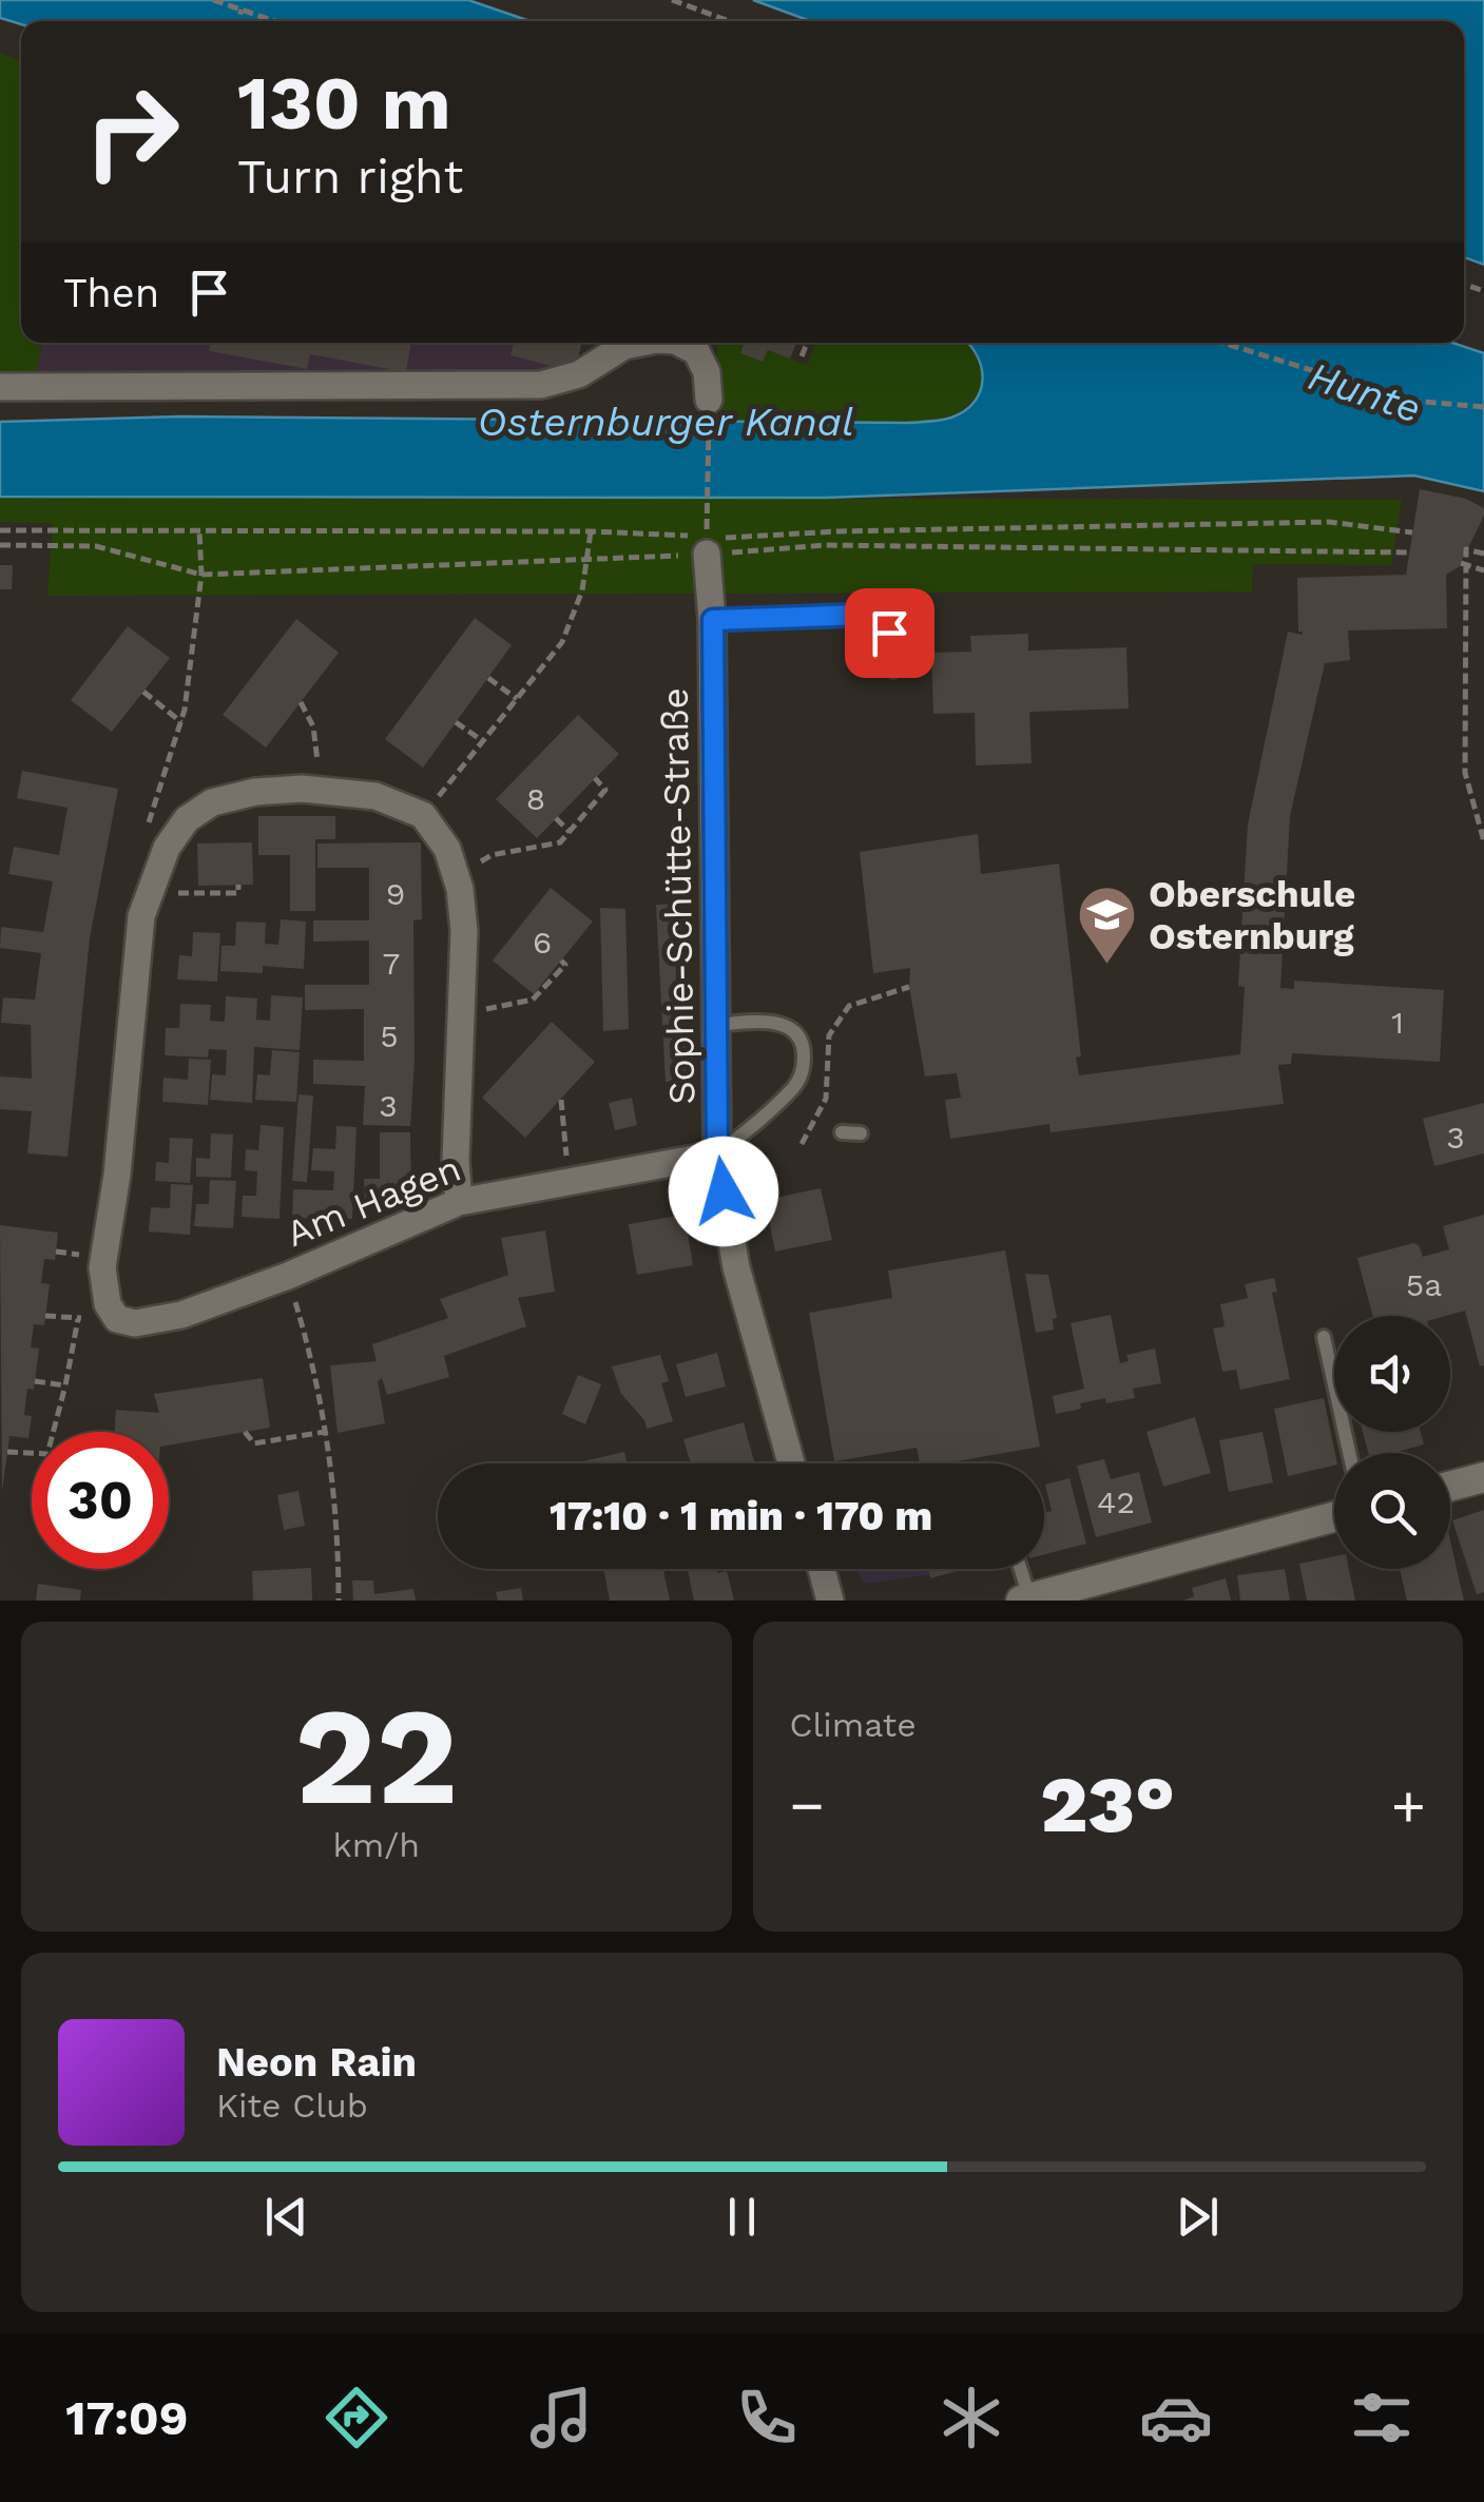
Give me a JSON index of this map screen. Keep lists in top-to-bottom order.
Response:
{
  "streets": {
    "street": ["Sophie-Schütte-Straße", "Am Hagen"]
  },
  "crossings": [
    ["Sophie-Schütte-Straße", "Am Hagen"]
  ],
  "water": ["Hunte", "Osternburger Kanal"],
  "places": {
    "school or university": ["Oberschule Osternburg"]
  },
  "house_numbers": [
    "8",
    "9",
    "6",
    "7",
    "1",
    "5",
    "3",
    "3",
    "5a",
    "42"
  ],
  "page": {
    "turn": ["130 m", "Turn right"],
    "then": "Then",
    "limit": "30",
    "trip": "17:10 · 1 min · 170 m",
    "tile": [
      ["22", "km/h"],
      "Climate"
    ],
    "heat": ["−", "23°", "+"],
    "song": ["Neon Rain", "Kite Club"],
    "tabs": "17:09"
  }
}
